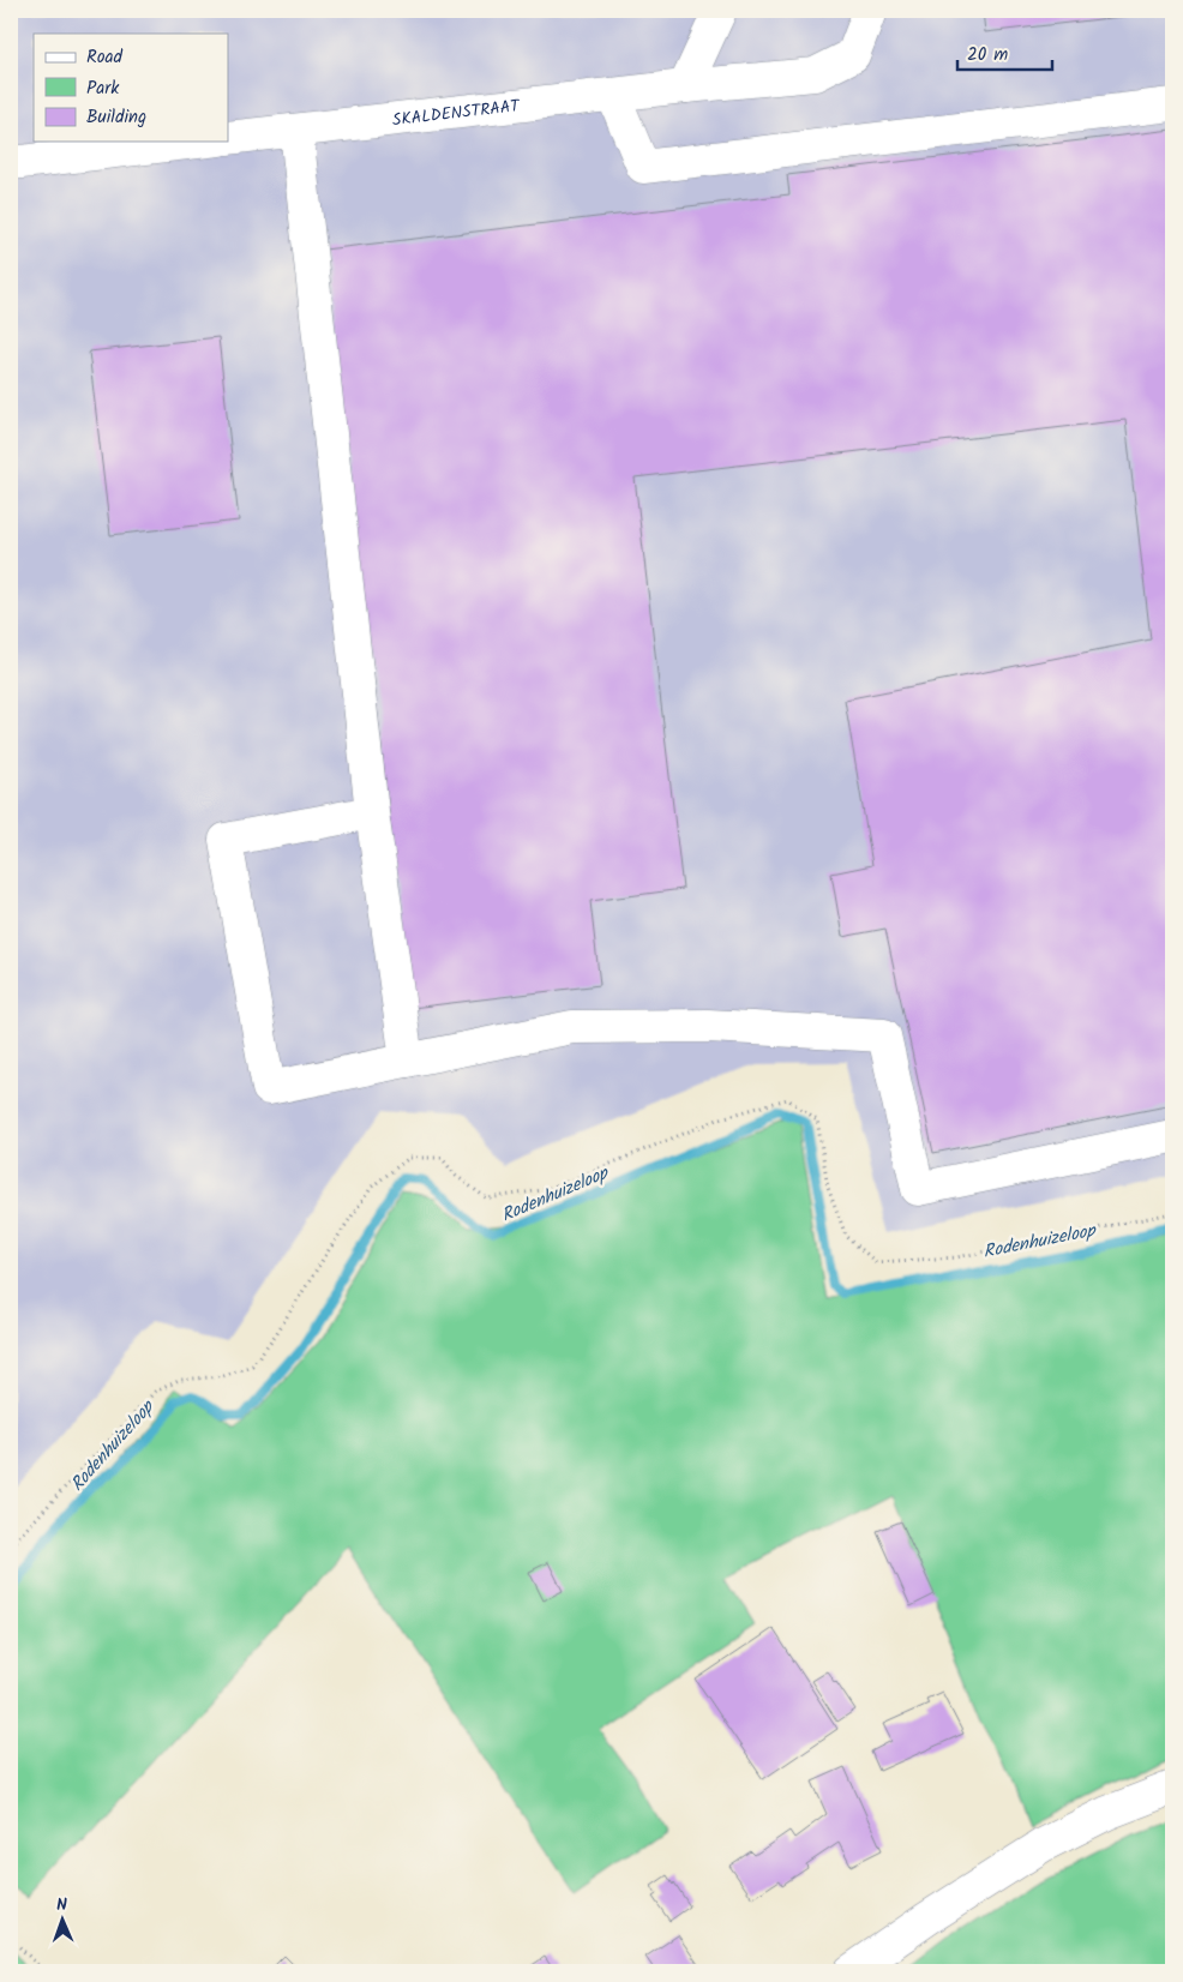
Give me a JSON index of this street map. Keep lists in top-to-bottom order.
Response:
{
  "streets": {
    "street": ["SKALDENSTRAAT"]
  },
  "water": ["Rodenhuizeloop"],
  "legend": ["Road", "Park", "Building"],
  "scale_bar": "20 m",
  "north": "top"
}
